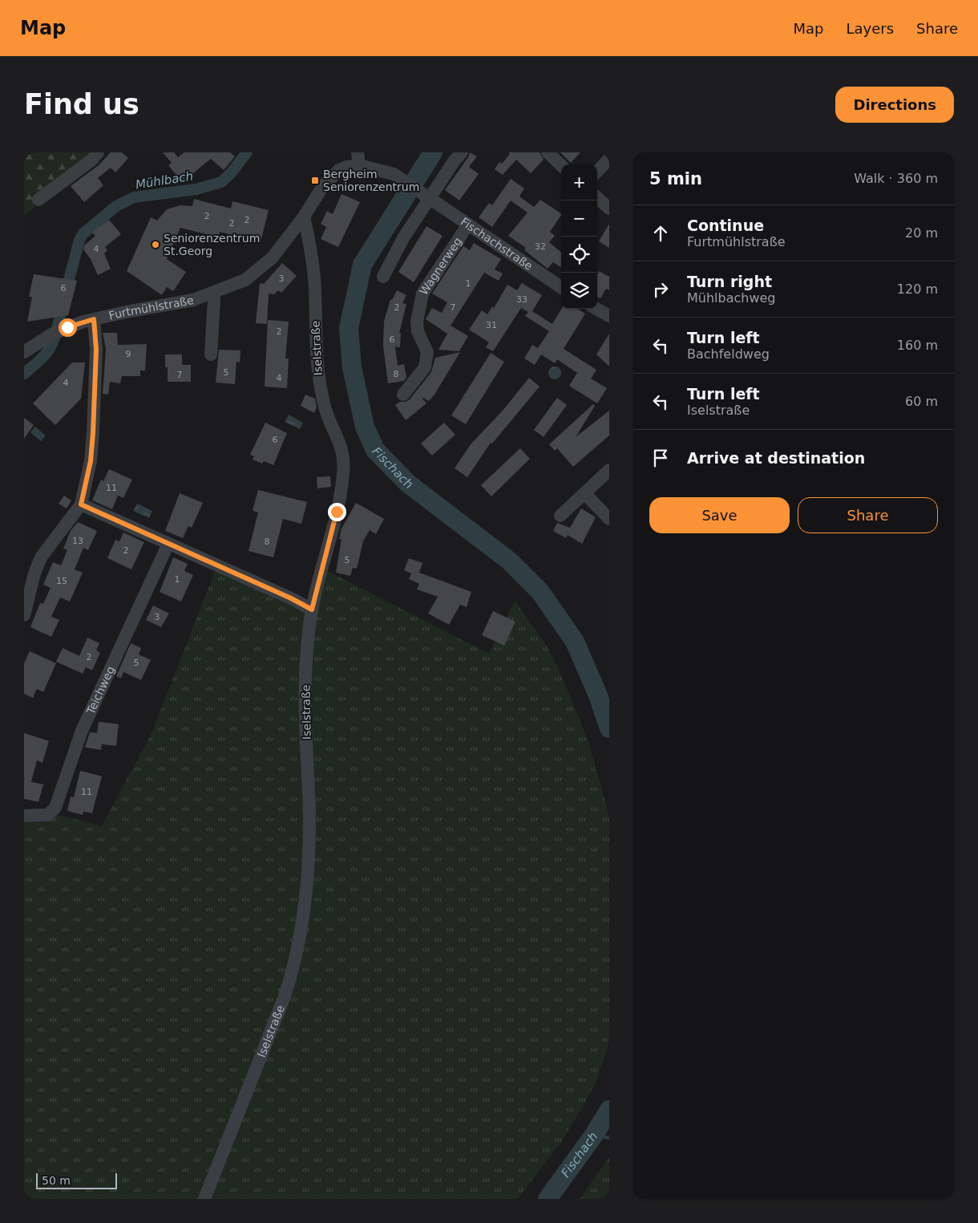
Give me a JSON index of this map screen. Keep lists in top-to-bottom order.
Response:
{
  "streets": {
    "street": [
      "Fischachstraße",
      "Wagnerweg",
      "Furtmühlstraße",
      "Iselstraße",
      "Teichweg"
    ]
  },
  "crossings": [
    ["Fischachstraße", "Wagnerweg"],
    ["Fischachstraße", "Furtmühlstraße"],
    ["Furtmühlstraße", "Iselstraße"]
  ],
  "water": ["Mühlbach", "Fischach"],
  "places": {
    "transit": ["Bergheim Seniorenzentrum"],
    "other": ["Seniorenzentrum St.Georg"]
  },
  "house_numbers": [
    "2",
    "2",
    "2",
    "32",
    "4",
    "3",
    "1",
    "6",
    "33",
    "2",
    "7",
    "31",
    "2",
    "6",
    "9",
    "5",
    "8",
    "7",
    "4",
    "4",
    "6",
    "11",
    "13",
    "8",
    "2",
    "5",
    "1",
    "15",
    "3",
    "2",
    "5",
    "11"
  ],
  "scale_bar": "50 m",
  "page": {
    "header": "Map",
    "nav": ["Map", "Layers", "Share"],
    "buttons": [
      "Directions",
      ["Save", "Share"]
    ],
    "title": "Find us",
    "heading": ["5 min", "Walk · 360 m"],
    "map_buttons": ["+", "−"],
    "list": [
      ["Continue", "Furtmühlstraße", "20 m"],
      ["Turn right", "Mühlbachweg", "120 m"],
      ["Turn left", "Bachfeldweg", "160 m"],
      ["Turn left", "Iselstraße", "60 m"],
      "Arrive at destination"
    ],
    "scale": "50 m"
  }
}
